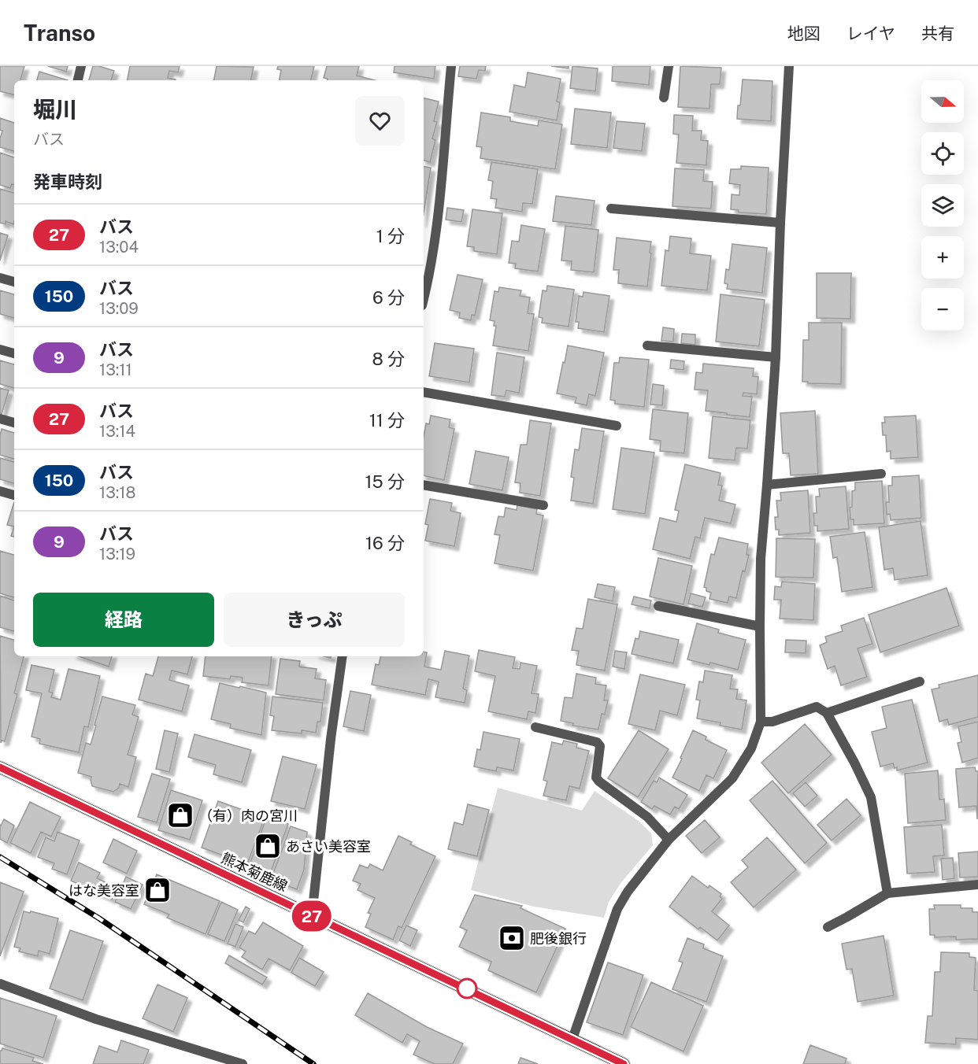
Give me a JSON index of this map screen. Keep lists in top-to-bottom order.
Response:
{
  "streets": {
    "main road": ["熊本菊鹿線"]
  },
  "places": {
    "shop": ["（有）肉の宮川", "あさい美容室", "はな美容室"],
    "bank": ["肥後銀行"]
  },
  "lines": ["bus line 27"],
  "north": "right",
  "page": {
    "header": "Transo",
    "nav": ["地図", "レイヤ", "共有"],
    "on_map": "27",
    "map_buttons": ["+", "−"],
    "heading": [
      ["堀川", "バス"],
      "発車時刻"
    ],
    "list": [
      {
        "mark": "27",
        "name": "バス",
        "note": "13:04",
        "value": "1 分"
      },
      {
        "mark": "150",
        "name": "バス",
        "note": "13:09",
        "value": "6 分"
      },
      {
        "mark": "9",
        "name": "バス",
        "note": "13:11",
        "value": "8 分"
      },
      {
        "mark": "27",
        "name": "バス",
        "note": "13:14",
        "value": "11 分"
      },
      {
        "mark": "150",
        "name": "バス",
        "note": "13:18",
        "value": "15 分"
      },
      {
        "mark": "9",
        "name": "バス",
        "note": "13:19",
        "value": "16 分"
      }
    ],
    "buttons": ["経路", "きっぷ"]
  }
}
